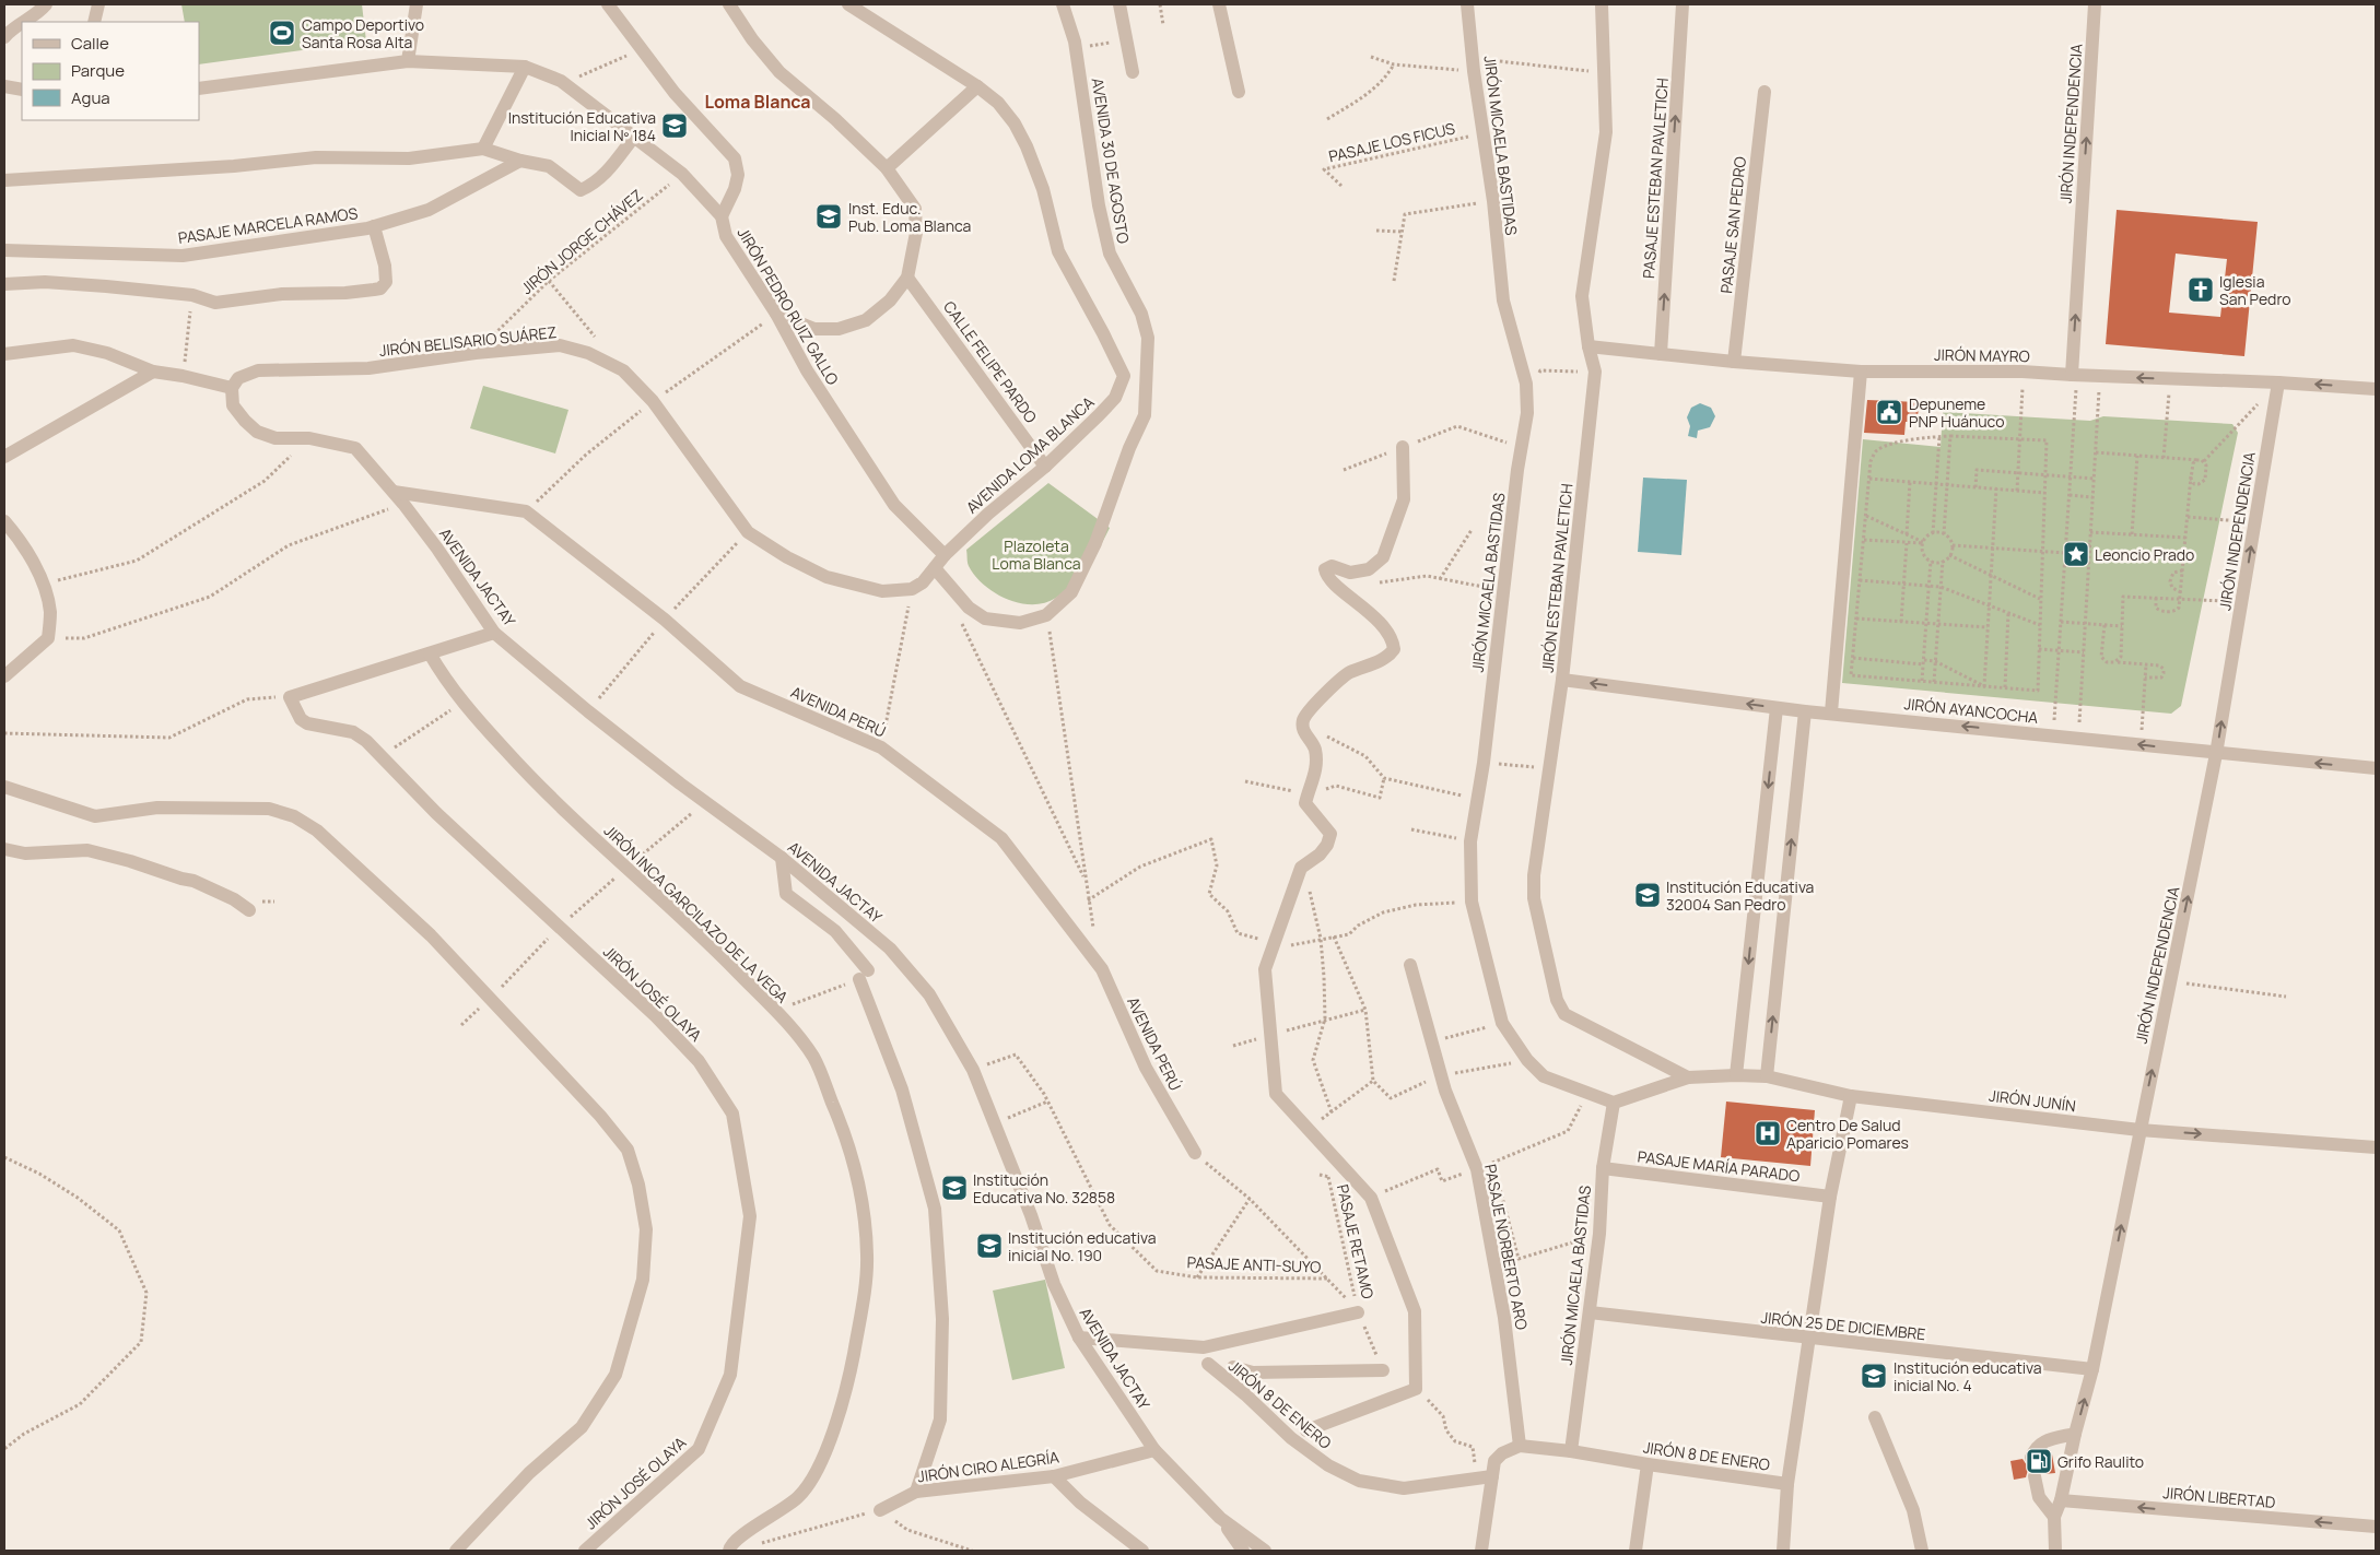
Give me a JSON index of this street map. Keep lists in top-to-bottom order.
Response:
{
  "streets": {
    "street": [
      "JIRÓN INDEPENDENCIA",
      "JIRÓN MICAELA BASTIDAS",
      "AVENIDA 30 DE AGOSTO",
      "PASAJE ESTEBAN PAVLETICH",
      "PASAJE MARCELA RAMOS",
      "PASAJE SAN PEDRO",
      "JIRÓN PEDRO RUIZ GALLO",
      "JIRÓN BELISARIO SUÁREZ",
      "JIRÓN MAYRO",
      "CALLE FELIPE PARDO",
      "AVENIDA LOMA BLANCA",
      "AVENIDA JACTAY",
      "JIRÓN ESTEBAN PAVLETICH",
      "JIRÓN AYANCOCHA",
      "AVENIDA PERÚ",
      "JIRÓN INCA GARCILAZO DE LA VEGA",
      "JIRÓN JOSÉ OLAYA",
      "JIRÓN JUNÍN",
      "PASAJE MARÍA PARADO",
      "PASAJE NORBERTO ARO",
      "JIRÓN 25 DE DICIEMBRE",
      "JIRÓN 8 DE ENERO",
      "JIRÓN CIRO ALEGRÍA",
      "JIRÓN LIBERTAD"
    ],
    "path": [
      "PASAJE LOS FICUS",
      "JIRÓN JORGE CHÁVEZ",
      "PASAJE RETAMO",
      "PASAJE ANTI-SUYO"
    ]
  },
  "crossings": [
    ["JIRÓN INDEPENDENCIA", "JIRÓN MAYRO"],
    ["JIRÓN INDEPENDENCIA", "JIRÓN AYANCOCHA"],
    ["JIRÓN INDEPENDENCIA", "JIRÓN JUNÍN"],
    ["JIRÓN INDEPENDENCIA", "JIRÓN 25 DE DICIEMBRE"],
    ["JIRÓN INDEPENDENCIA", "JIRÓN LIBERTAD"],
    ["PASAJE LOS FICUS", "JIRÓN MICAELA BASTIDAS"],
    ["JIRÓN MICAELA BASTIDAS", "PASAJE MARÍA PARADO"],
    ["JIRÓN MICAELA BASTIDAS", "JIRÓN 25 DE DICIEMBRE"],
    ["JIRÓN MICAELA BASTIDAS", "JIRÓN 8 DE ENERO"],
    ["AVENIDA 30 DE AGOSTO", "AVENIDA LOMA BLANCA"],
    ["PASAJE ESTEBAN PAVLETICH", "JIRÓN MAYRO"],
    ["PASAJE SAN PEDRO", "JIRÓN MAYRO"],
    ["JIRÓN JORGE CHÁVEZ", "JIRÓN PEDRO RUIZ GALLO"],
    ["JIRÓN JORGE CHÁVEZ", "JIRÓN BELISARIO SUÁREZ"],
    ["JIRÓN PEDRO RUIZ GALLO", "AVENIDA LOMA BLANCA"],
    ["JIRÓN BELISARIO SUÁREZ", "AVENIDA JACTAY"],
    ["JIRÓN MAYRO", "JIRÓN ESTEBAN PAVLETICH"],
    ["CALLE FELIPE PARDO", "AVENIDA LOMA BLANCA"],
    ["AVENIDA JACTAY", "AVENIDA PERÚ"],
    ["AVENIDA JACTAY", "PASAJE ANTI-SUYO"],
    ["AVENIDA JACTAY", "JIRÓN CIRO ALEGRÍA"],
    ["JIRÓN ESTEBAN PAVLETICH", "JIRÓN AYANCOCHA"],
    ["JIRÓN ESTEBAN PAVLETICH", "JIRÓN JUNÍN"],
    ["PASAJE NORBERTO ARO", "JIRÓN 8 DE ENERO"]
  ],
  "one_way": [
    "JIRÓN INDEPENDENCIA",
    "PASAJE ESTEBAN PAVLETICH",
    "JIRÓN AYANCOCHA",
    "JIRÓN LIBERTAD"
  ],
  "districts": ["Loma Blanca"],
  "parks": ["Plazoleta Loma Blanca"],
  "places": {
    "sports": ["Campo Deportivo Santa Rosa Alta"],
    "school or university": [
      "Institución Educativa Inicial Nº 184",
      "Inst. Educ. Pub. Loma Blanca",
      "Institución Educativa 32004 San Pedro",
      "Institución Educativa No. 32858",
      "Institución educativa inicial No. 190",
      "Institución educativa inicial No. 4"
    ],
    "church": ["Iglesia San Pedro"],
    "public building": ["Depuneme PNP Huánuco"],
    "place": ["Leoncio Prado"],
    "hospital": ["Centro De Salud Aparicio Pomares"],
    "fuel station": ["Grifo Raulito"]
  },
  "legend": ["Calle", "Parque", "Agua"]
}
